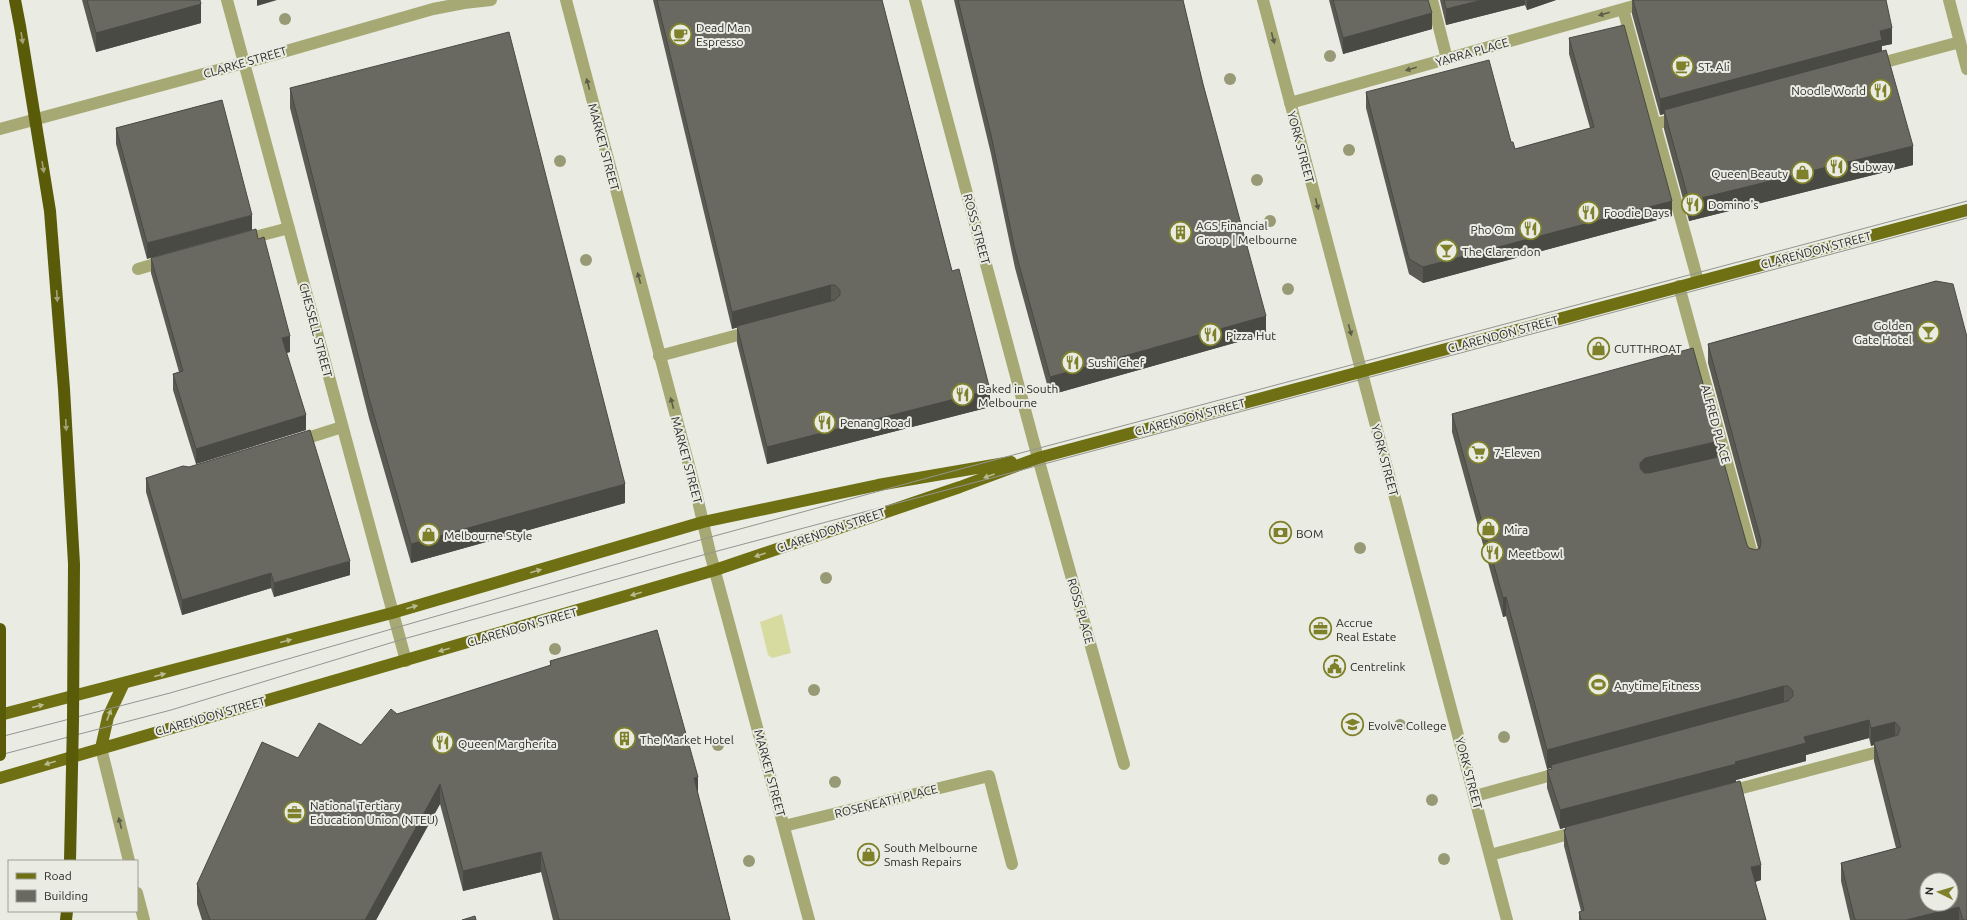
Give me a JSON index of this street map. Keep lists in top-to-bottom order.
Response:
{
  "streets": {
    "main road": ["CLARENDON STREET"],
    "street": [
      "YARRA PLACE",
      "CLARKE STREET",
      "MARKET STREET",
      "YORK STREET",
      "ROSS STREET",
      "CHESSELL STREET",
      "ALFRED PLACE",
      "ROSS PLACE",
      "ROSENEATH PLACE"
    ]
  },
  "crossings": [
    ["YARRA PLACE", "YORK STREET"],
    ["CLARKE STREET", "CHESSELL STREET"],
    ["MARKET STREET", "CLARENDON STREET"],
    ["MARKET STREET", "ROSENEATH PLACE"],
    ["YORK STREET", "CLARENDON STREET"],
    ["ROSS STREET", "CLARENDON STREET"],
    ["ROSS STREET", "ROSS PLACE"],
    ["CLARENDON STREET", "CHESSELL STREET"],
    ["CLARENDON STREET", "ALFRED PLACE"],
    ["CLARENDON STREET", "ROSS PLACE"]
  ],
  "one_way": ["YARRA PLACE", "MARKET STREET", "YORK STREET"],
  "places": {
    "cafe": ["Dead Man Espresso", "ST. Ali"],
    "restaurant": [
      "Noodle World",
      "Subway",
      "Domino's",
      "Foodie Days",
      "Pho Om",
      "Pizza Hut",
      "Sushi Chef",
      "Baked in South Melbourne",
      "Penang Road",
      "Meetbowl",
      "Queen Margherita"
    ],
    "shop": [
      "Queen Beauty",
      "CUTTHROAT",
      "Mira",
      "Melbourne Style",
      "South Melbourne Smash Repairs"
    ],
    "building": ["AGS Financial Group | Melbourne", "The Market Hotel"],
    "bar": ["The Clarendon", "Golden Gate Hotel"],
    "supermarket": ["7-Eleven"],
    "bank": ["BOM"],
    "office": ["Accrue Real Estate", "National Tertiary Education Union (NTEU)"],
    "public building": ["Centrelink"],
    "sports": ["Anytime Fitness"],
    "school or university": ["Evolve College"]
  },
  "legend": ["Road", "Building"],
  "north": "left"
}
